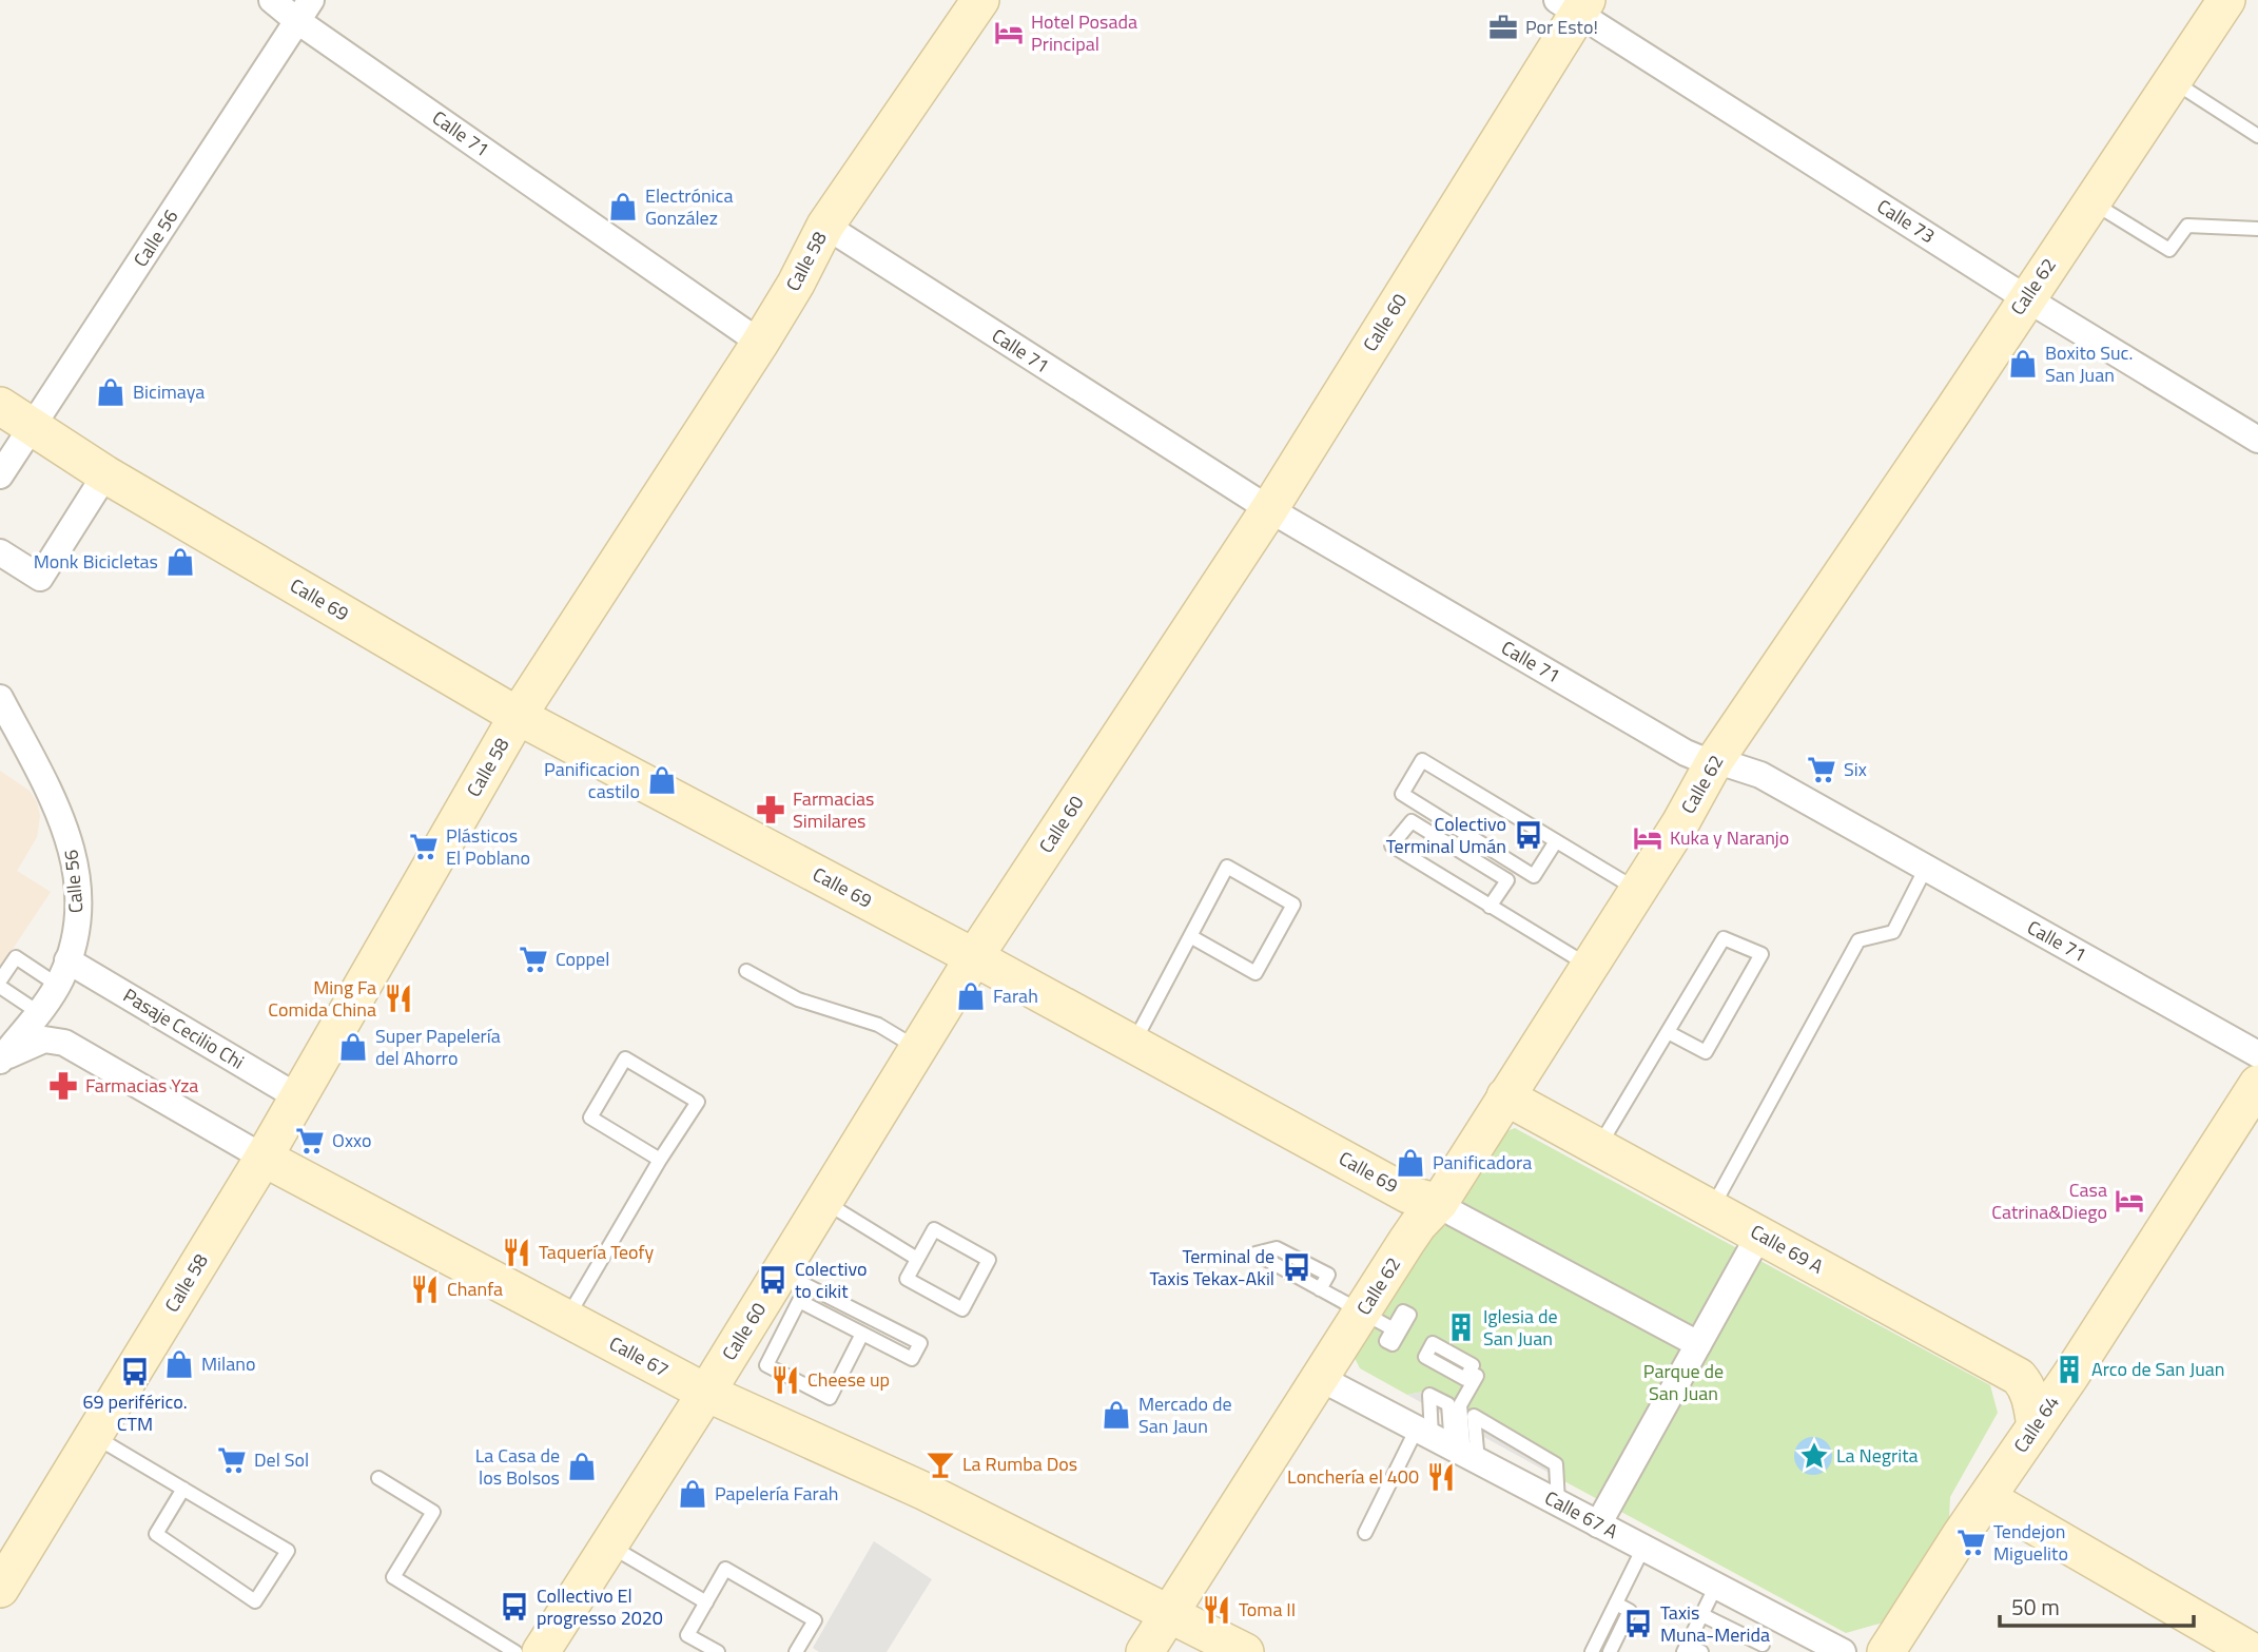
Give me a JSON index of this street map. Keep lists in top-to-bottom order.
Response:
{
  "streets": {
    "main road": [
      "Calle 58",
      "Calle 62",
      "Calle 60",
      "Calle 69",
      "Calle 69 A",
      "Calle 67",
      "Calle 64"
    ],
    "street": [
      "Calle 71",
      "Calle 73",
      "Calle 56",
      "Pasaje Cecilio Chi",
      "Calle 67 A"
    ]
  },
  "crossings": [
    ["Calle 71", "Calle 56"],
    ["Calle 71", "Calle 58"],
    ["Calle 71", "Calle 62"],
    ["Calle 71", "Calle 60"],
    ["Calle 73", "Calle 62"],
    ["Calle 73", "Calle 60"],
    ["Calle 56", "Calle 69"],
    ["Calle 56", "Pasaje Cecilio Chi"],
    ["Calle 56", "Calle 67"],
    ["Calle 58", "Calle 69"],
    ["Calle 58", "Pasaje Cecilio Chi"],
    ["Calle 58", "Calle 67"],
    ["Calle 62", "Calle 69"],
    ["Calle 62", "Calle 69 A"],
    ["Calle 62", "Calle 67"],
    ["Calle 62", "Calle 67 A"],
    ["Calle 60", "Calle 69"],
    ["Calle 60", "Calle 67"],
    ["Calle 69 A", "Calle 64"]
  ],
  "parks": ["Parque de San Juan"],
  "places": {
    "office": ["Por Esto!"],
    "hotel": ["Hotel Posada Principal", "Kuka y Naranjo", "Casa Catrina&Diego"],
    "shop": [
      "Electrónica González",
      "Boxito Suc. San Juan",
      "Bicimaya",
      "Monk Bicicletas",
      "Panificacion castilo",
      "Farah",
      "Super Papelería del Ahorro",
      "Panificadora",
      "Milano",
      "Mercado de San Jaun",
      "La Casa de los Bolsos",
      "Papelería Farah"
    ],
    "supermarket": [
      "Six",
      "Plásticos El Poblano",
      "Coppel",
      "Oxxo",
      "Del Sol",
      "Tendejon Miguelito"
    ],
    "pharmacy": ["Farmacias Similares", "Farmacias Yza"],
    "bus stop": [
      "Colectivo Terminal Umán",
      "Terminal de Taxis Tekax-Akil",
      "Colectivo to cikit",
      "69 periférico. CTM",
      "Collectivo El progresso 2020",
      "Taxis Muna-Merida"
    ],
    "restaurant": [
      "Ming Fa Comida China",
      "Taquería Teofy",
      "Chanfa",
      "Cheese up",
      "Lonchería el 400",
      "Toma II"
    ],
    "building": ["Iglesia de San Juan", "Arco de San Juan"],
    "place": ["La Negrita"],
    "bar": ["La Rumba Dos"]
  },
  "scale_bar": "50 m"
}
